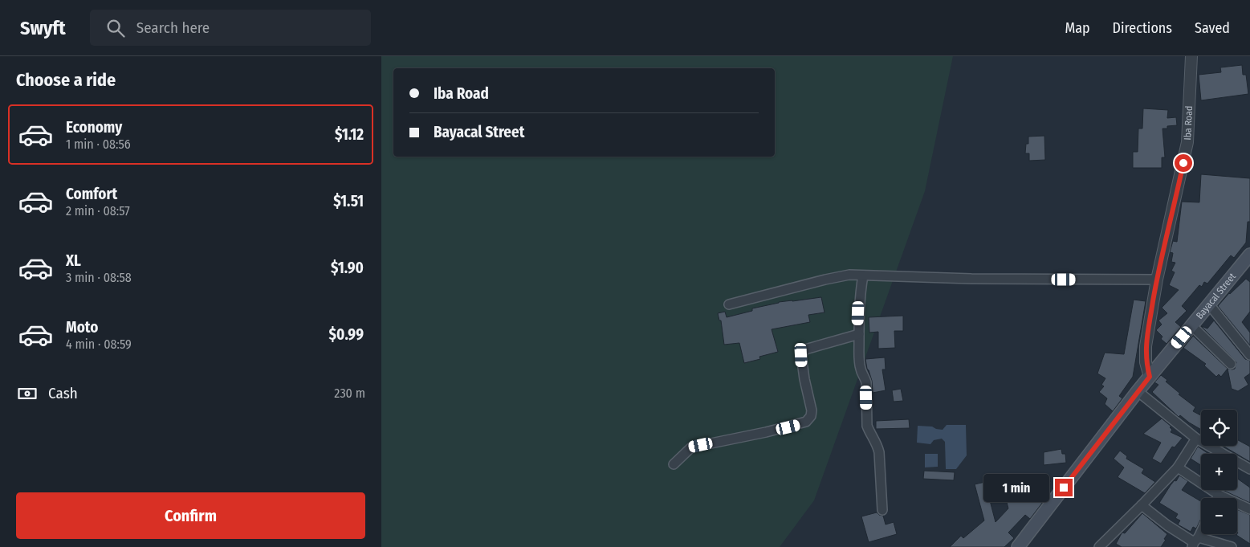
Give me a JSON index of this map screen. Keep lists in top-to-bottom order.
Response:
{
  "streets": {
    "main road": ["Bayacal Street"],
    "street": ["Iba Road"]
  },
  "crossings": [
    ["Iba Road", "Bayacal Street"]
  ],
  "page": {
    "header": "Swyft",
    "search": "Search here",
    "nav": ["Map", "Directions", "Saved"],
    "heading": "Choose a ride",
    "banner": ["Iba Road", "Bayacal Street"],
    "list": [
      {
        "name": "Economy",
        "note": "1 min · 08:56",
        "value": "$1.12"
      },
      {
        "name": "Comfort",
        "note": "2 min · 08:57",
        "value": "$1.51"
      },
      {
        "name": "XL",
        "note": "3 min · 08:58",
        "value": "$1.90"
      },
      {
        "name": "Moto",
        "note": "4 min · 08:59",
        "value": "$0.99"
      }
    ],
    "pay": ["Cash", "230 m"],
    "map_buttons": ["+", "−"],
    "bubble": "1 min",
    "buttons": "Confirm"
  }
}
